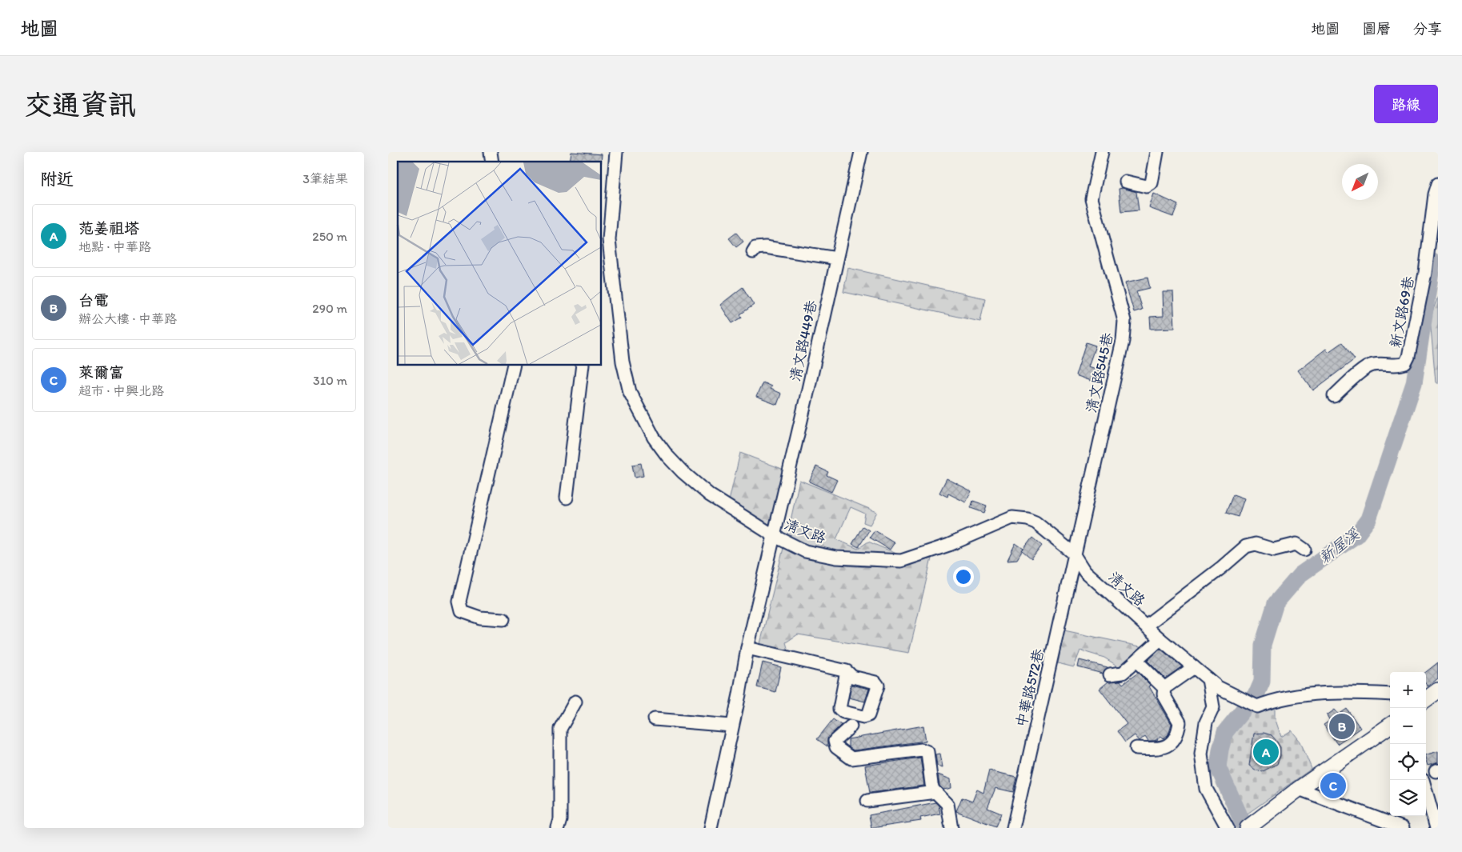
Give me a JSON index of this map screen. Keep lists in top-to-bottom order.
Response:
{
  "streets": {
    "street": [
      "新文路69巷",
      "清文路449巷",
      "清文路545巷",
      "清文路",
      "中華路572巷"
    ]
  },
  "crossings": [
    ["清文路449巷", "清文路"],
    ["清文路545巷", "清文路"],
    ["清文路545巷", "中華路572巷"],
    ["清文路", "中華路572巷"]
  ],
  "water": ["新屋溪"],
  "north": "bottom left",
  "page": {
    "header": "地圖",
    "nav": ["地圖", "圖層", "分享"],
    "buttons": "路線",
    "title": "交通資訊",
    "heading": ["附近", "3筆結果"],
    "list": [
      {
        "mark": "A",
        "name": "范姜祖塔",
        "note": "地點 · 中華路",
        "value": "250 m"
      },
      {
        "mark": "B",
        "name": "台電",
        "note": "辦公大樓 · 中華路",
        "value": "290 m"
      },
      {
        "mark": "C",
        "name": "萊爾富",
        "note": "超市 · 中興北路",
        "value": "310 m"
      }
    ],
    "map_buttons": ["+", "−"],
    "pins": ["B", "A", "C"]
  }
}
